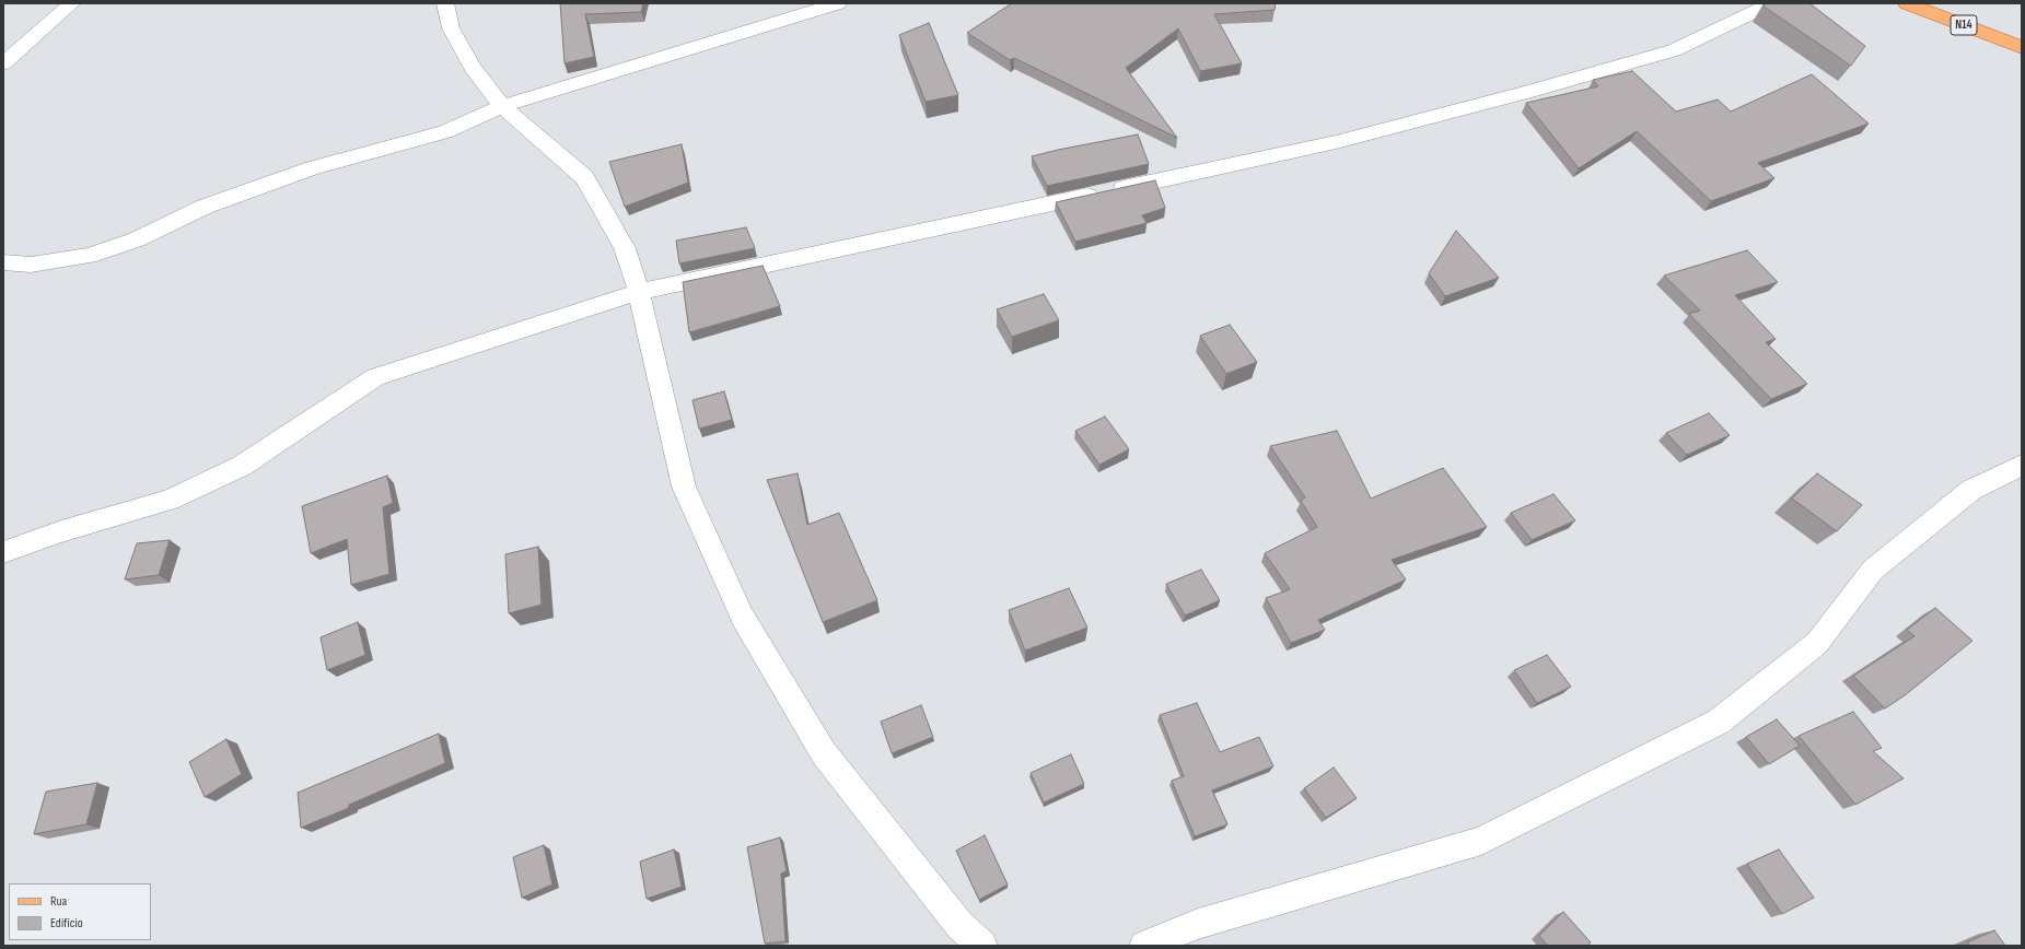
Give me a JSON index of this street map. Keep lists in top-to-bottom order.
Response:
{
  "streets": {
    "main road": ["N14"]
  },
  "legend": ["Rua", "Edifício"]
}
